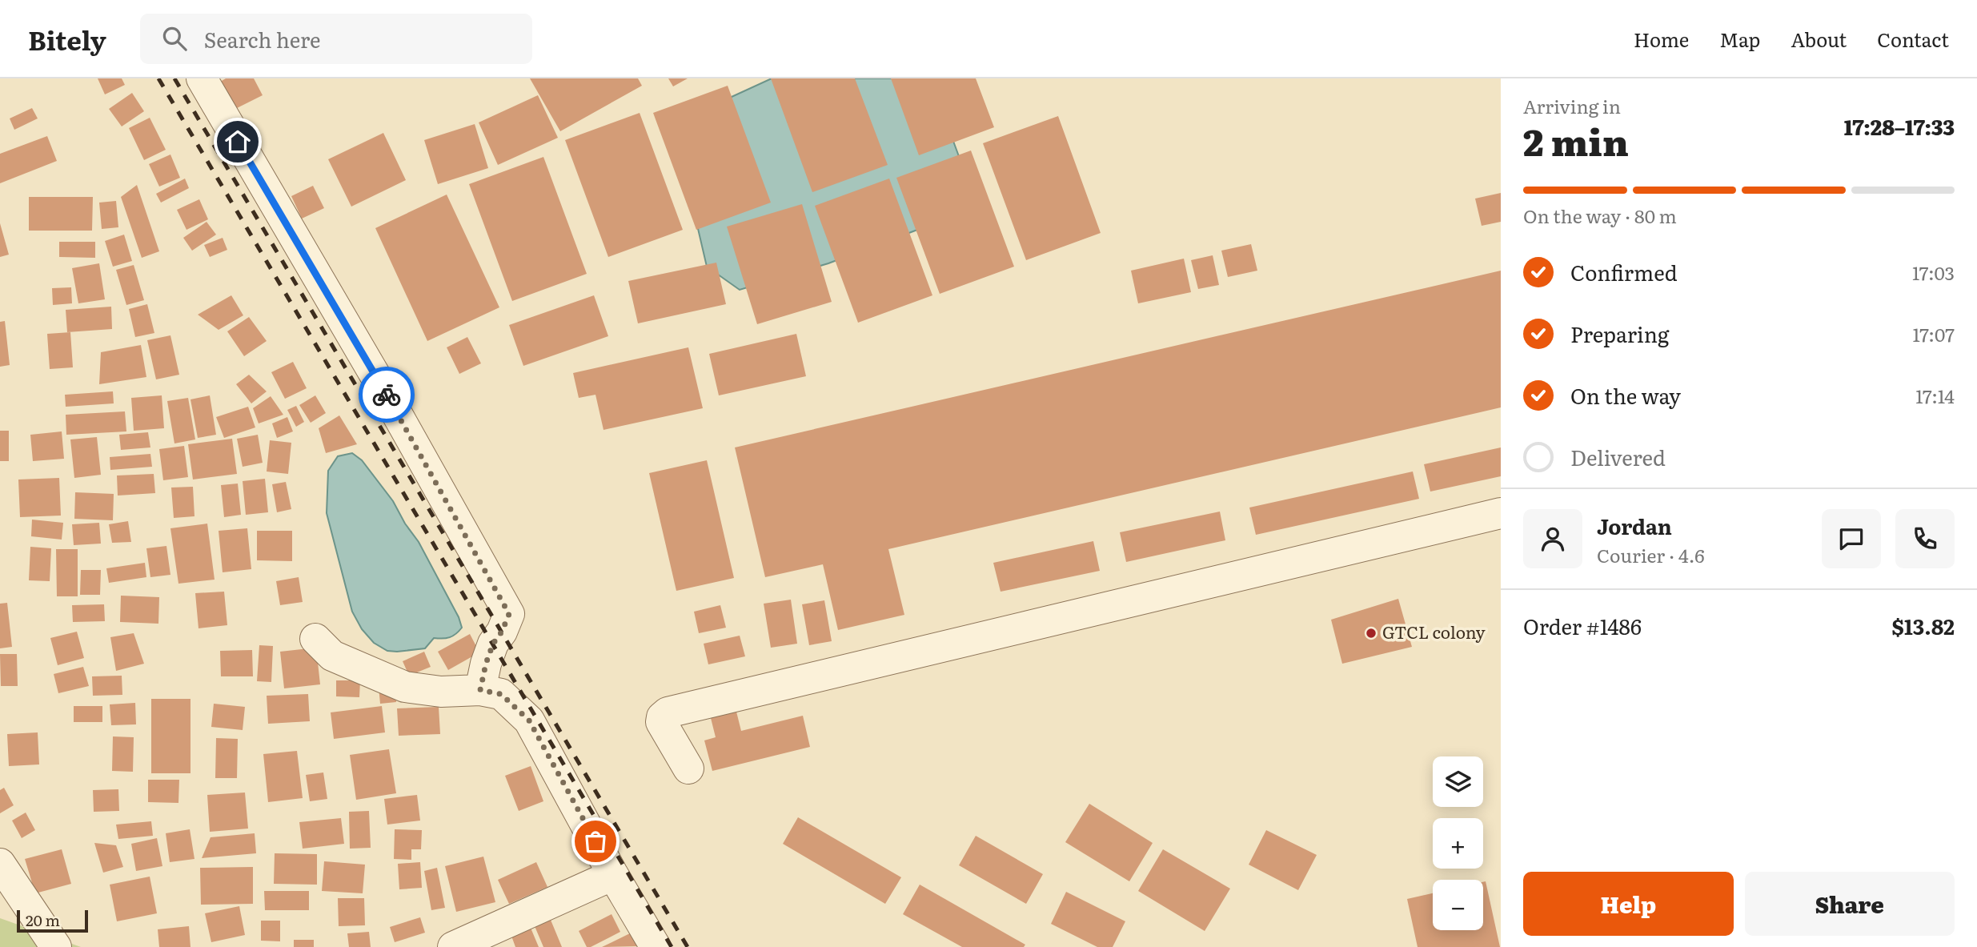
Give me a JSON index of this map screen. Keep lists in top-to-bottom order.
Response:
{
  "places": ["GTCL colony"],
  "scale_bar": "20 m",
  "page": {
    "header": "Bitely",
    "search": "Search here",
    "nav": [
      "Home",
      "Map",
      "About",
      "Contact"
    ],
    "heading": ["2 min", "Arriving in", "17:28–17:33"],
    "panel": [
      "Jordan",
      "Courier · 4.6",
      "Order #1486",
      "$13.82"
    ],
    "bar": "On the way · 80 m",
    "list": [
      ["Confirmed", "17:03"],
      ["Preparing", "17:07"],
      ["On the way", "17:14"],
      "Delivered"
    ],
    "map_buttons": ["+", "−"],
    "buttons": ["Help", "Share"],
    "scale": "20 m"
  }
}
